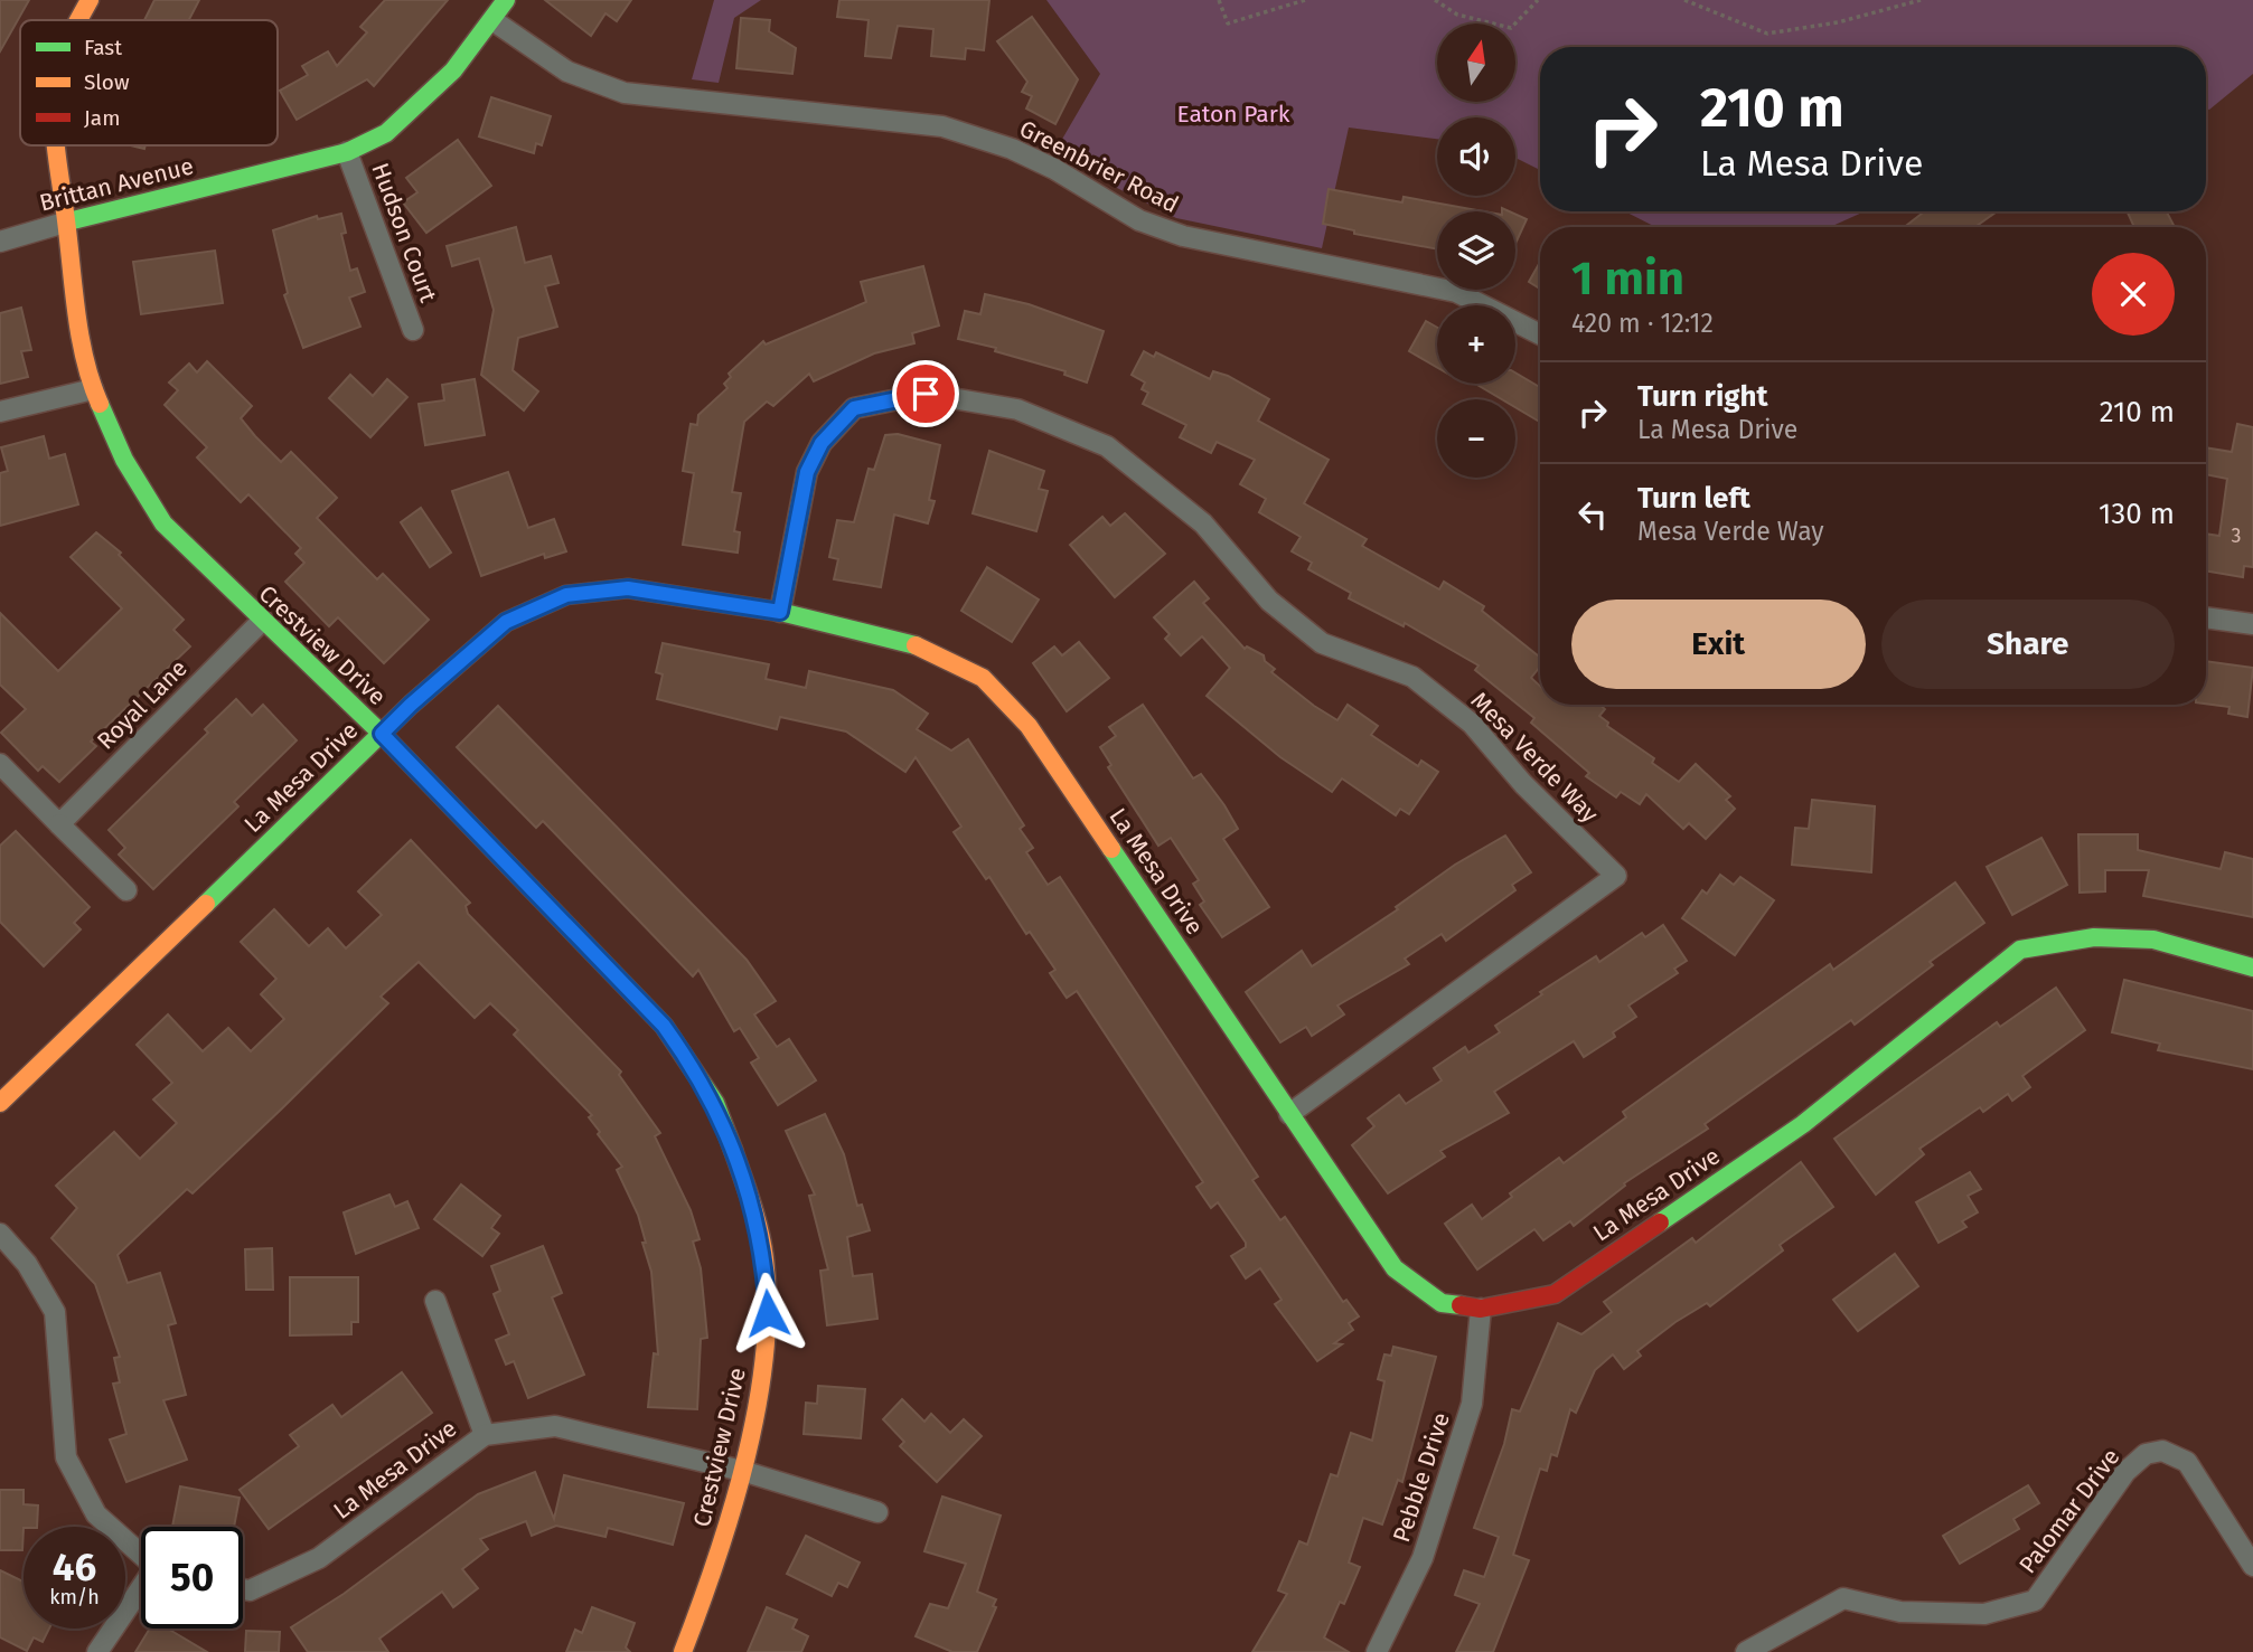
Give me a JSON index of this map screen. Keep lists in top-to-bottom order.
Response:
{
  "streets": {
    "street": [
      "Greenbrier Road",
      "Brittan Avenue",
      "Hudson Court",
      "Crestview Drive",
      "Royal Lane",
      "Mesa Verde Way",
      "La Mesa Drive",
      "Pebble Drive",
      "Palomar Drive"
    ]
  },
  "crossings": [
    ["Greenbrier Road", "Brittan Avenue"],
    ["Brittan Avenue", "Hudson Court"],
    ["Brittan Avenue", "Crestview Drive"],
    ["Crestview Drive", "Royal Lane"],
    ["Crestview Drive", "La Mesa Drive"],
    ["Mesa Verde Way", "La Mesa Drive"],
    ["La Mesa Drive", "Pebble Drive"]
  ],
  "parks": ["Eaton Park"],
  "house_numbers": ["3"],
  "legend": ["Fast", "Slow", "Jam"],
  "north": "top",
  "page": {
    "map_buttons": ["+", "−"],
    "turn": ["210 m", "La Mesa Drive"],
    "heading": ["1 min", "420 m · 12:12"],
    "list": [
      {
        "name": "Turn right",
        "note": "La Mesa Drive",
        "value": "210 m"
      },
      {
        "name": "Turn left",
        "note": "Mesa Verde Way",
        "value": "130 m"
      }
    ],
    "buttons": ["Exit", "Share"],
    "speed": "46 km/h",
    "limit": "50"
  }
}
